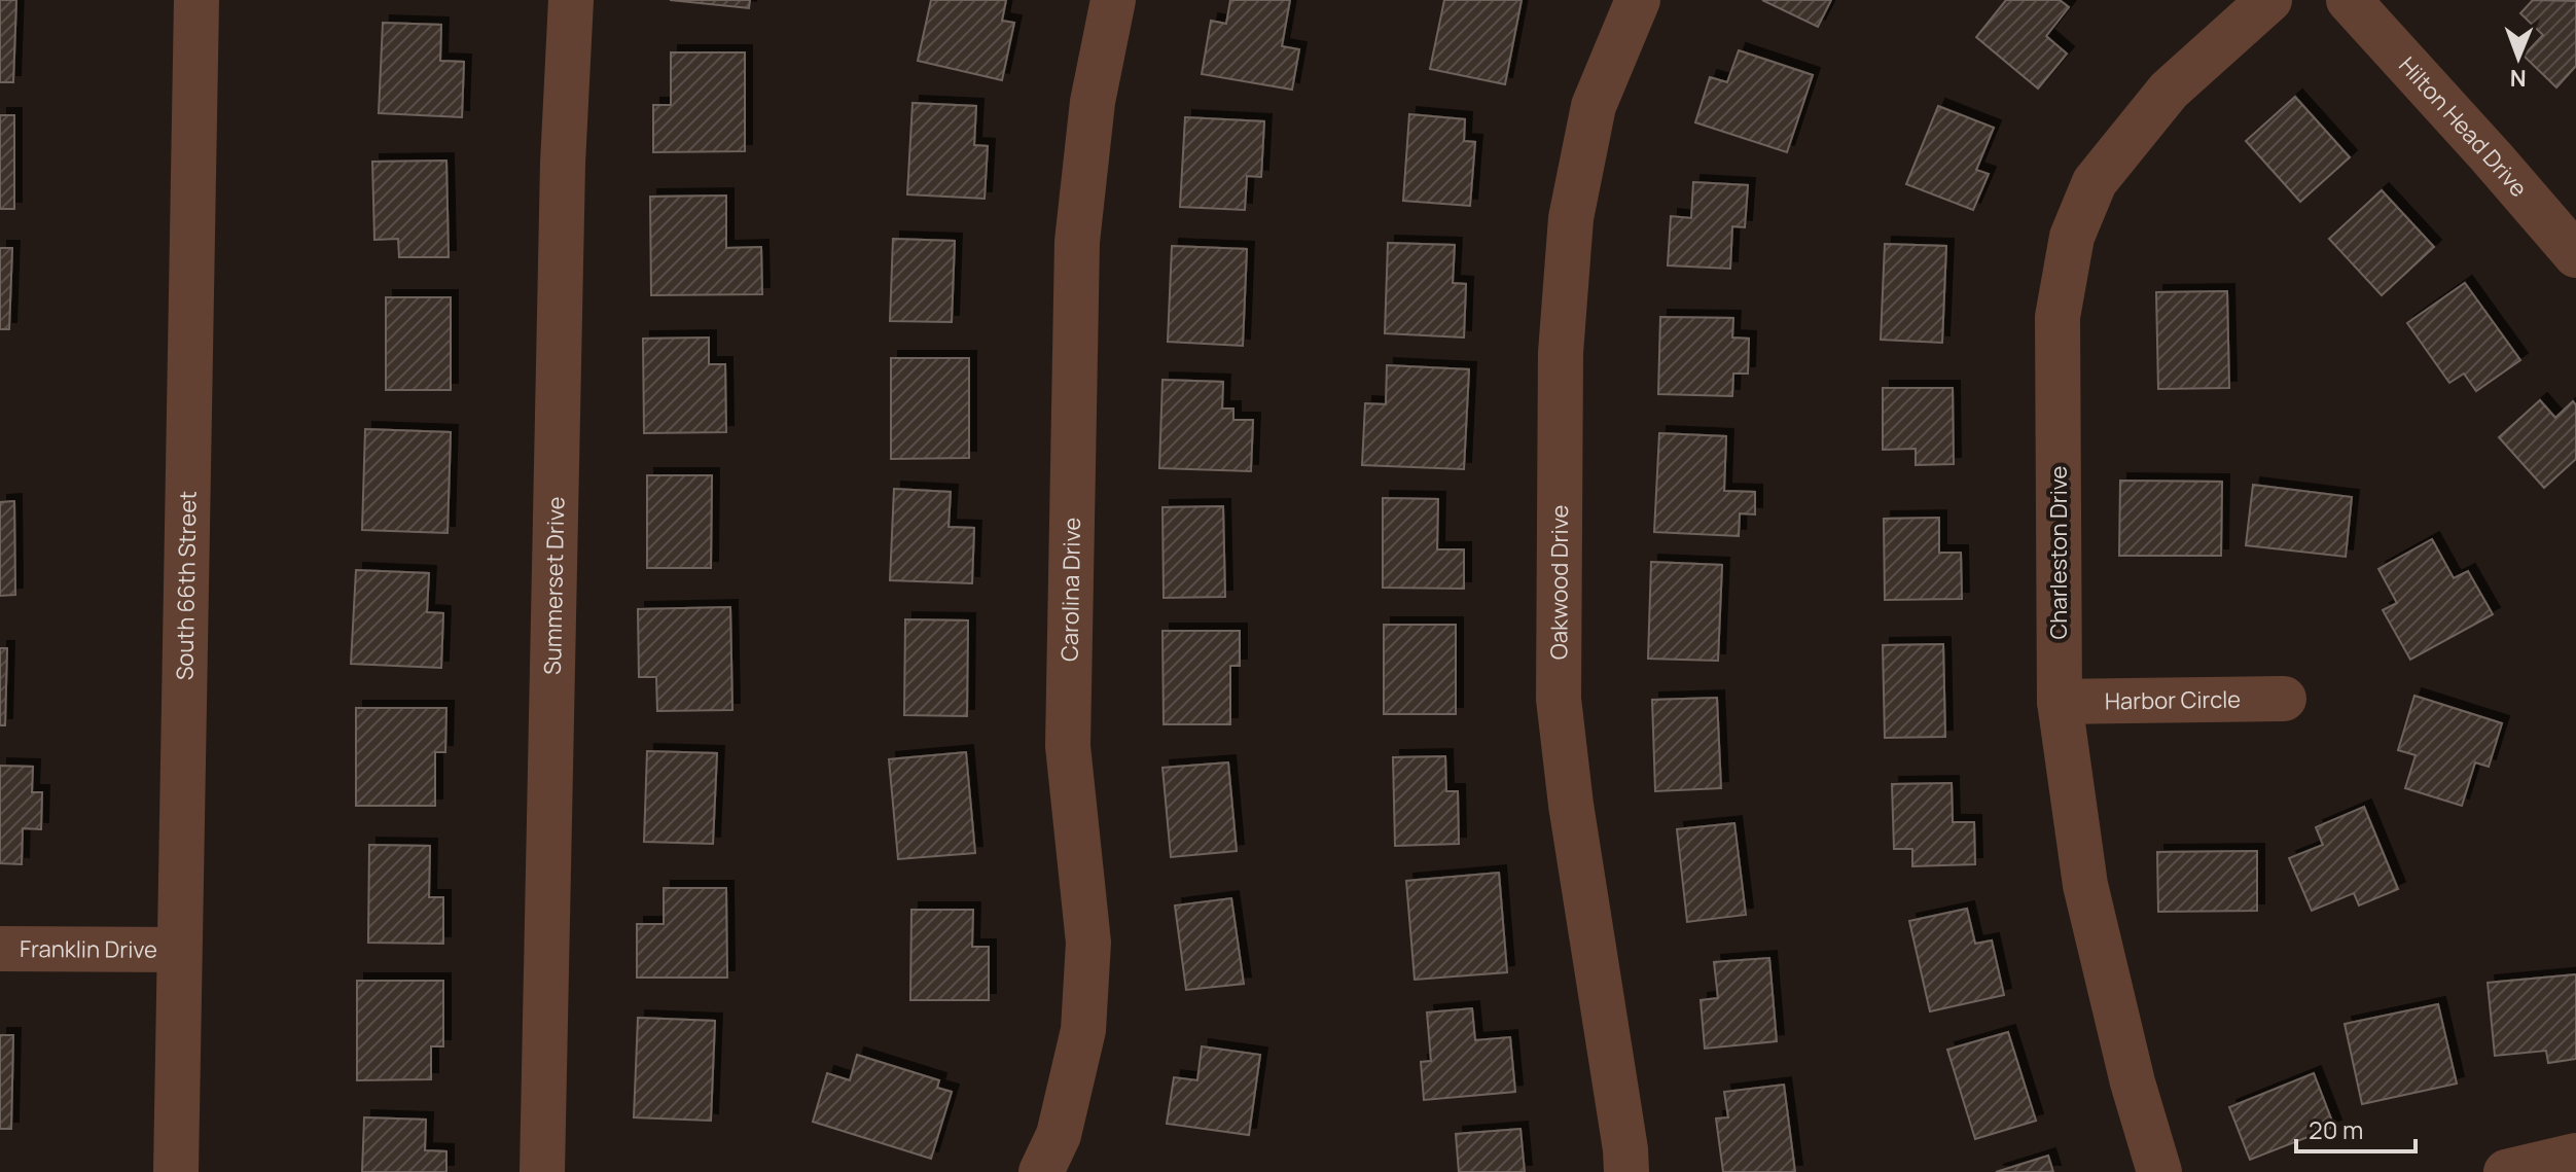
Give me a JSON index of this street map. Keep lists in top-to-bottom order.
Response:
{
  "streets": {
    "street": [
      "Hilton Head Drive",
      "Charleston Drive",
      "Oakwood Drive",
      "South 66th Street",
      "Summerset Drive",
      "Carolina Drive",
      "Harbor Circle",
      "Franklin Drive"
    ]
  },
  "crossings": [
    ["Charleston Drive", "Harbor Circle"],
    ["South 66th Street", "Franklin Drive"]
  ],
  "scale_bar": "20 m",
  "north": "bottom"
}
